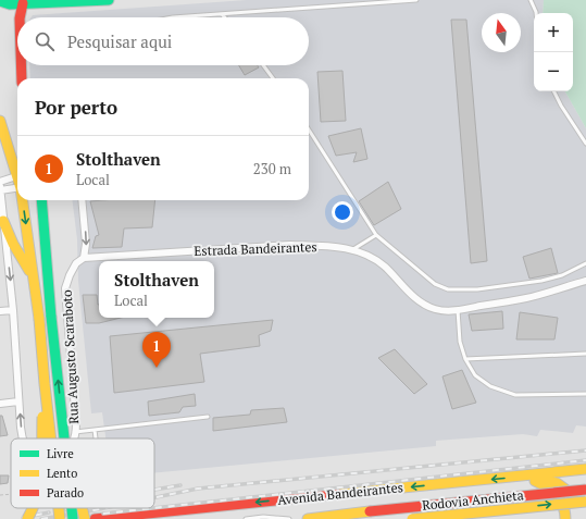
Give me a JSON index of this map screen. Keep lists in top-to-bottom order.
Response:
{
  "streets": {
    "main road": ["Rua Augusto Scaraboto", "Avenida Bandeirantes", "Rodovia Anchieta"],
    "street": ["Estrada Bandeirantes"]
  },
  "crossings": [
    ["Estrada Bandeirantes", "Rua Augusto Scaraboto"]
  ],
  "one_way": ["Avenida Bandeirantes"],
  "legend": ["Livre", "Lento", "Parado"],
  "north": "top",
  "page": {
    "map_buttons": ["+", "−"],
    "search": "Pesquisar aqui",
    "heading": "Por perto",
    "list": [
      {
        "mark": "1",
        "name": "Stolthaven",
        "note": "Local",
        "value": "230 m"
      }
    ],
    "popup": ["Stolthaven", "Local"],
    "pins": "1"
  }
}
